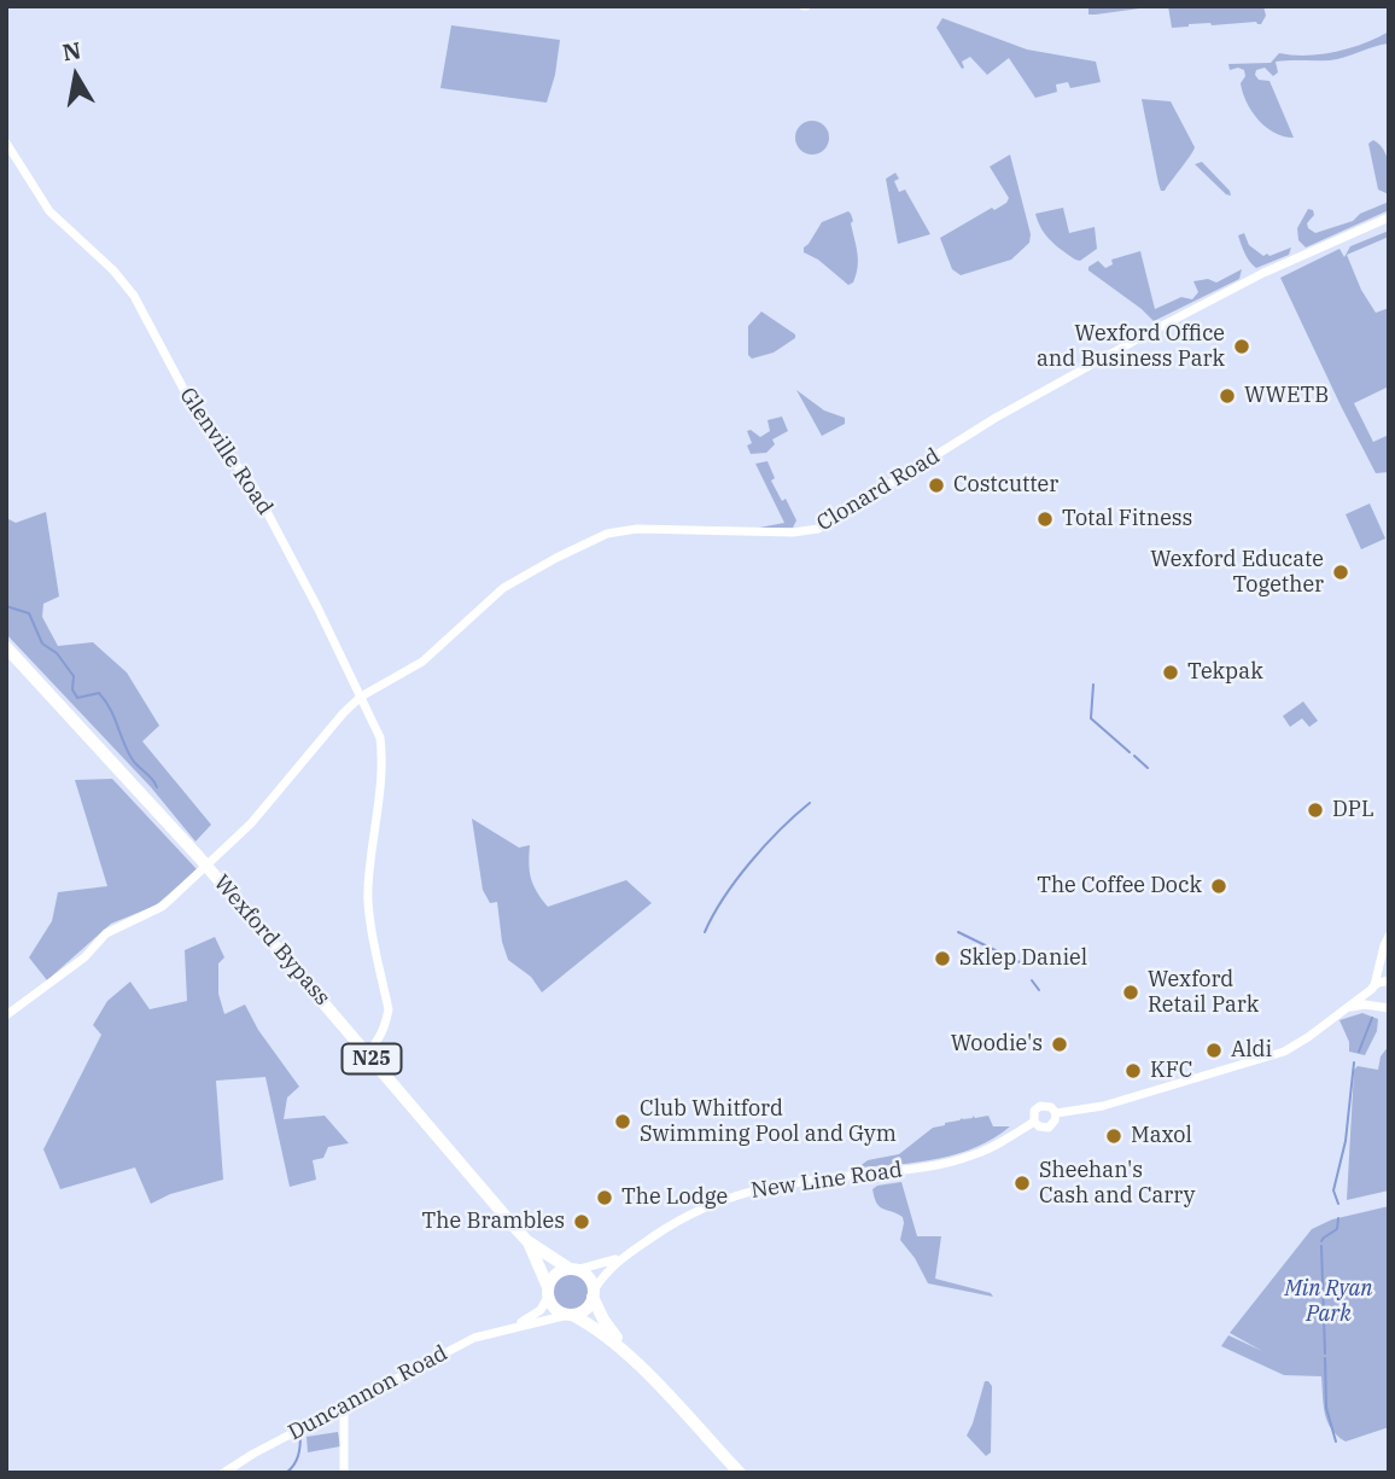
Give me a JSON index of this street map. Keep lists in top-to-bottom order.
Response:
{
  "streets": {
    "highway": ["Wexford Bypass", "N25"],
    "street": [
      "Glenville Road",
      "Clonard Road",
      "New Line Road",
      "Duncannon Road"
    ]
  },
  "crossings": [
    ["Glenville Road", "Clonard Road"],
    ["Glenville Road", "Wexford Bypass"],
    ["Wexford Bypass", "N25"],
    ["Wexford Bypass", "New Line Road"],
    ["Wexford Bypass", "Duncannon Road"],
    ["N25", "New Line Road"],
    ["N25", "Duncannon Road"],
    ["New Line Road", "Duncannon Road"]
  ],
  "parks": ["Min Ryan Park"],
  "places": [
    "Wexford Office and Business Park",
    "WWETB",
    "Costcutter",
    "Total Fitness",
    "Wexford Educate Together",
    "Tekpak",
    "DPL",
    "The Coffee Dock",
    "Sklep Daniel",
    "Wexford Retail Park",
    "Woodie's",
    "Aldi",
    "KFC",
    "Club Whitford Swimming Pool and Gym",
    "Maxol",
    "Sheehan's Cash and Carry",
    "The Lodge",
    "The Brambles"
  ],
  "north": "top"
}
